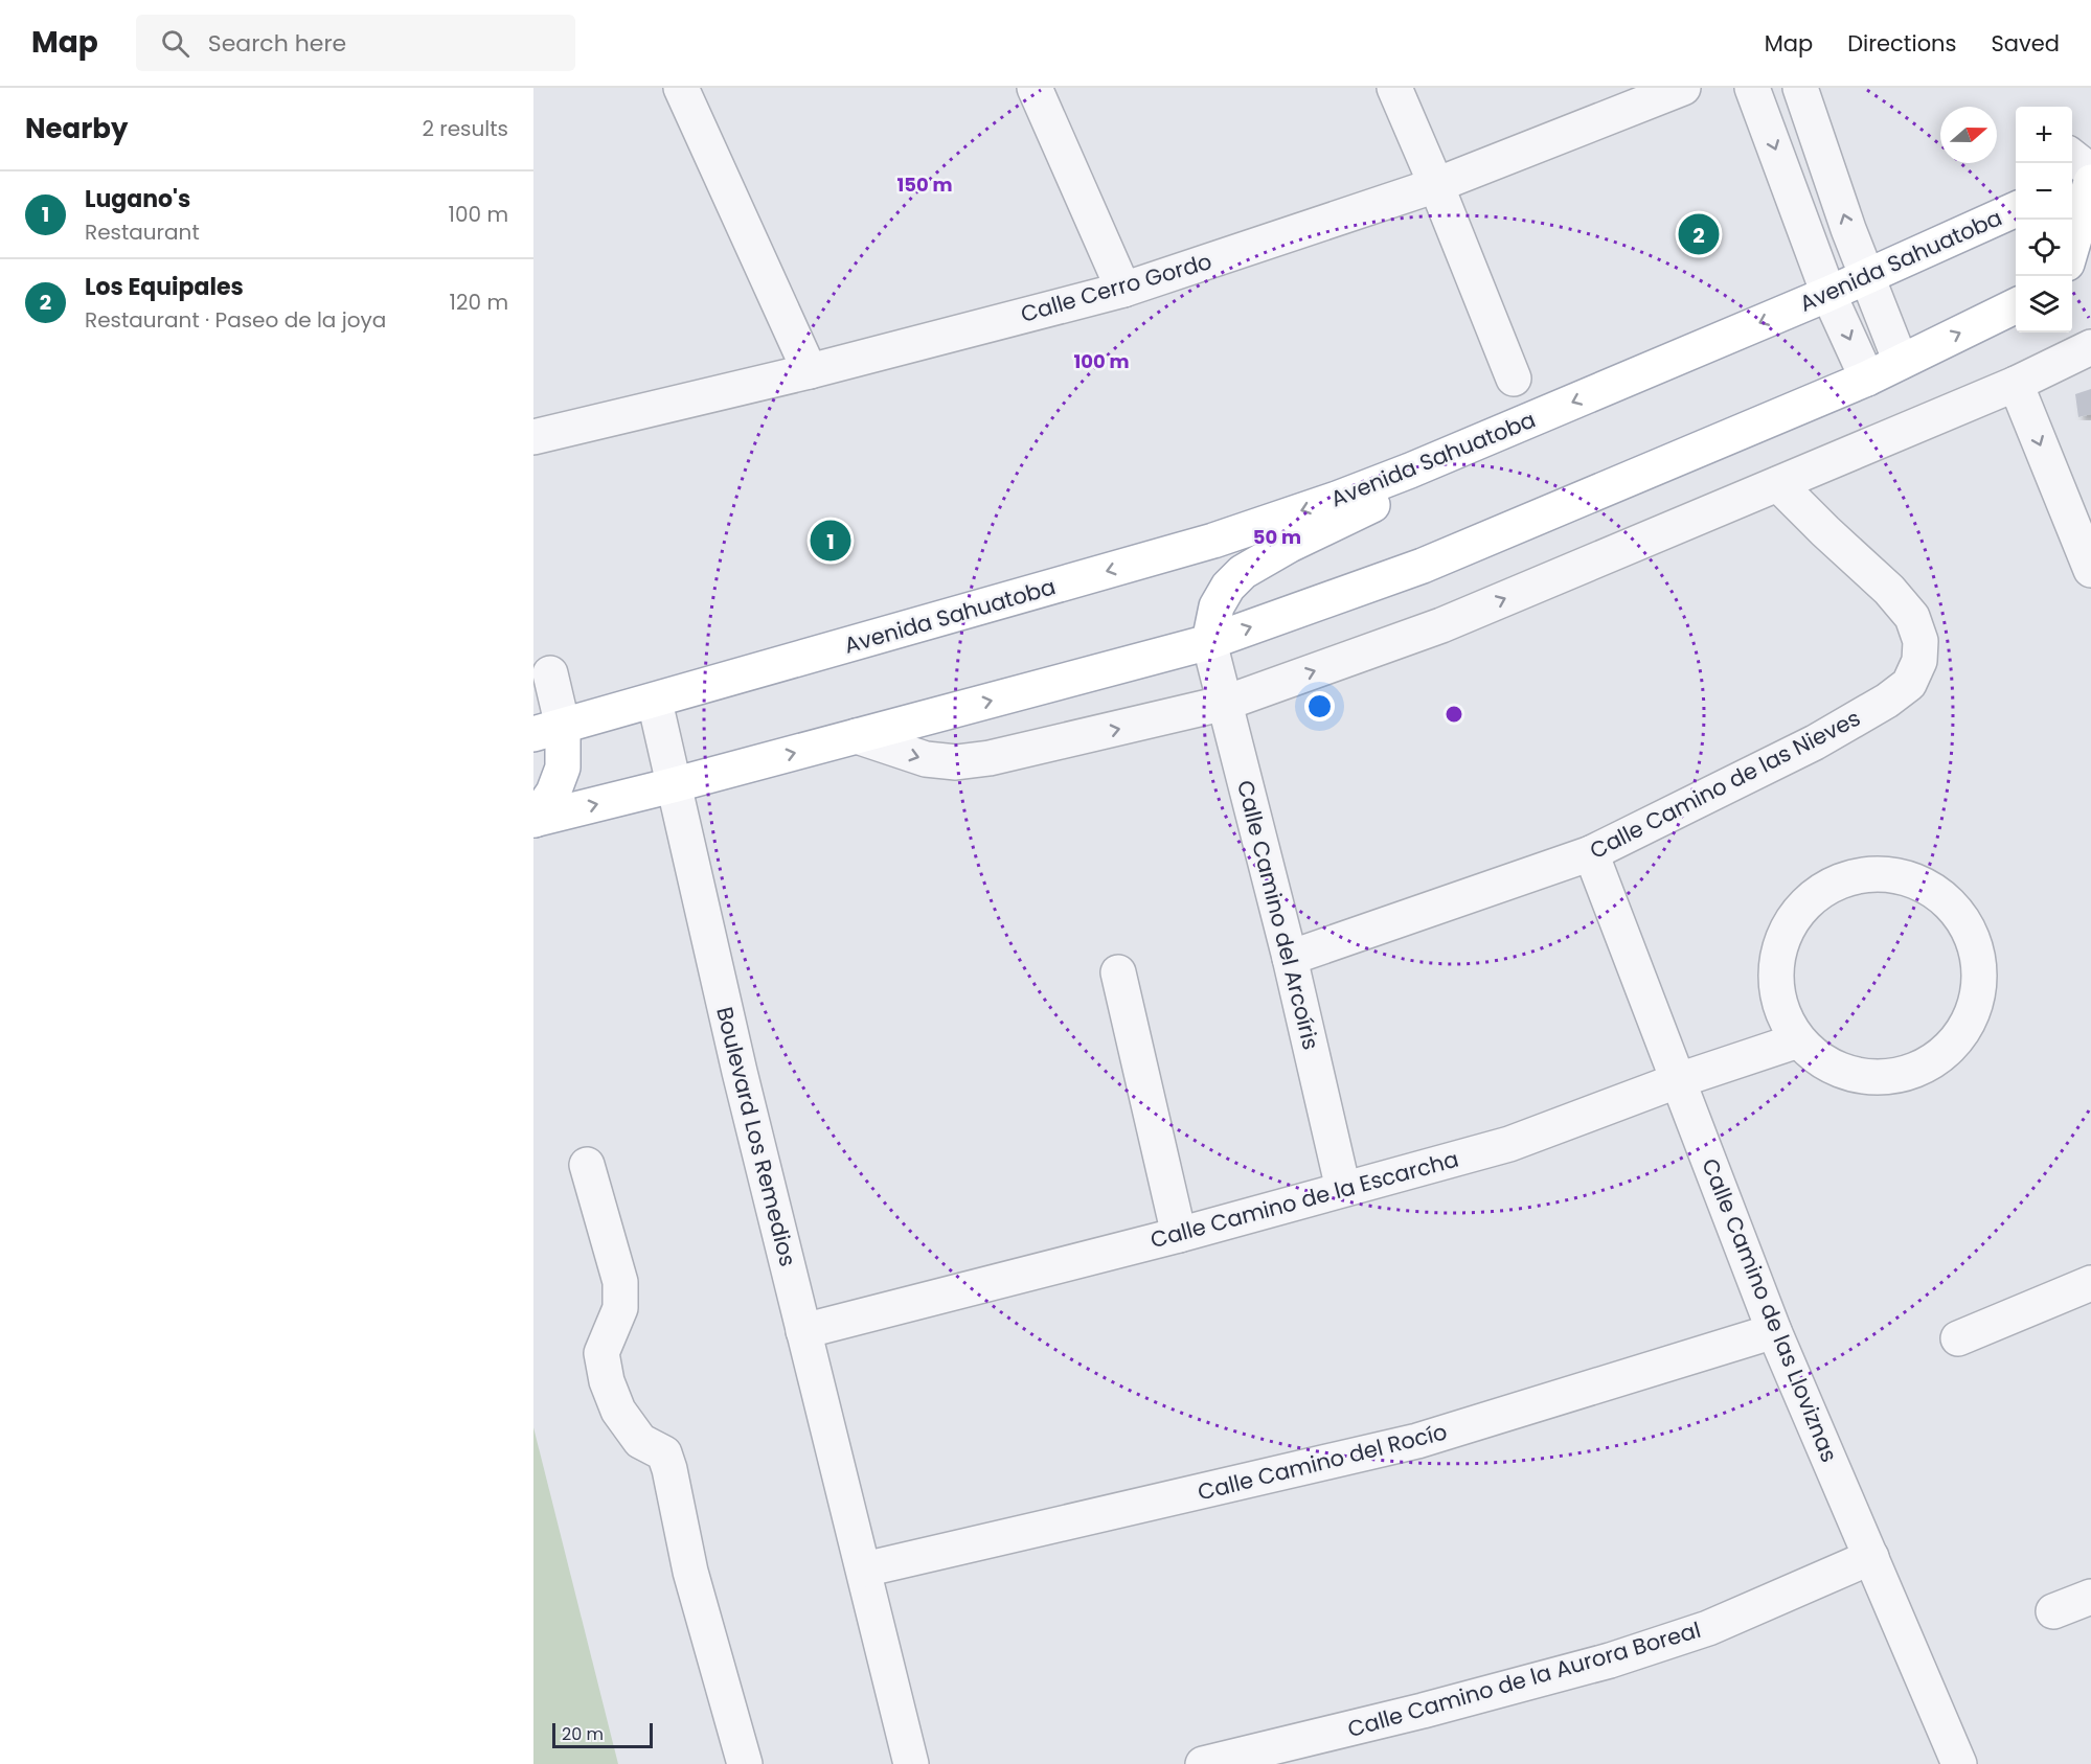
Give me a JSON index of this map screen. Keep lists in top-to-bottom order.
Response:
{
  "streets": {
    "main road": ["Avenida Sahuatoba"],
    "street": [
      "Calle Cerro Gordo",
      "Calle Camino de las Nieves",
      "Calle Camino del Arcoíris",
      "Boulevard Los Remedios",
      "Calle Camino de la Escarcha",
      "Calle Camino de las Lloviznas",
      "Calle Camino del Rocío",
      "Calle Camino de la Aurora Boreal"
    ]
  },
  "crossings": [
    ["Avenida Sahuatoba", "Boulevard Los Remedios"],
    ["Calle Camino de las Nieves", "Calle Camino del Arcoíris"],
    ["Calle Camino de las Nieves", "Calle Camino de las Lloviznas"],
    ["Calle Camino del Arcoíris", "Calle Camino de la Escarcha"],
    ["Boulevard Los Remedios", "Calle Camino de la Escarcha"],
    ["Boulevard Los Remedios", "Calle Camino del Rocío"],
    ["Calle Camino de la Escarcha", "Calle Camino de las Lloviznas"],
    ["Calle Camino de las Lloviznas", "Calle Camino del Rocío"],
    ["Calle Camino de las Lloviznas", "Calle Camino de la Aurora Boreal"]
  ],
  "scale_bar": "20 m",
  "north": "right",
  "page": {
    "header": "Map",
    "search": "Search here",
    "nav": ["Map", "Directions", "Saved"],
    "heading": ["Nearby", "2 results"],
    "map_buttons": ["+", "−"],
    "list": [
      {
        "mark": "1",
        "name": "Lugano's",
        "note": "Restaurant",
        "value": "100 m"
      },
      {
        "mark": "2",
        "name": "Los Equipales",
        "note": "Restaurant · Paseo de la joya",
        "value": "120 m"
      }
    ],
    "pins": ["2", "1"],
    "scale": "20 m"
  },
  "rings": ["150 m", "100 m", "50 m"]
}
